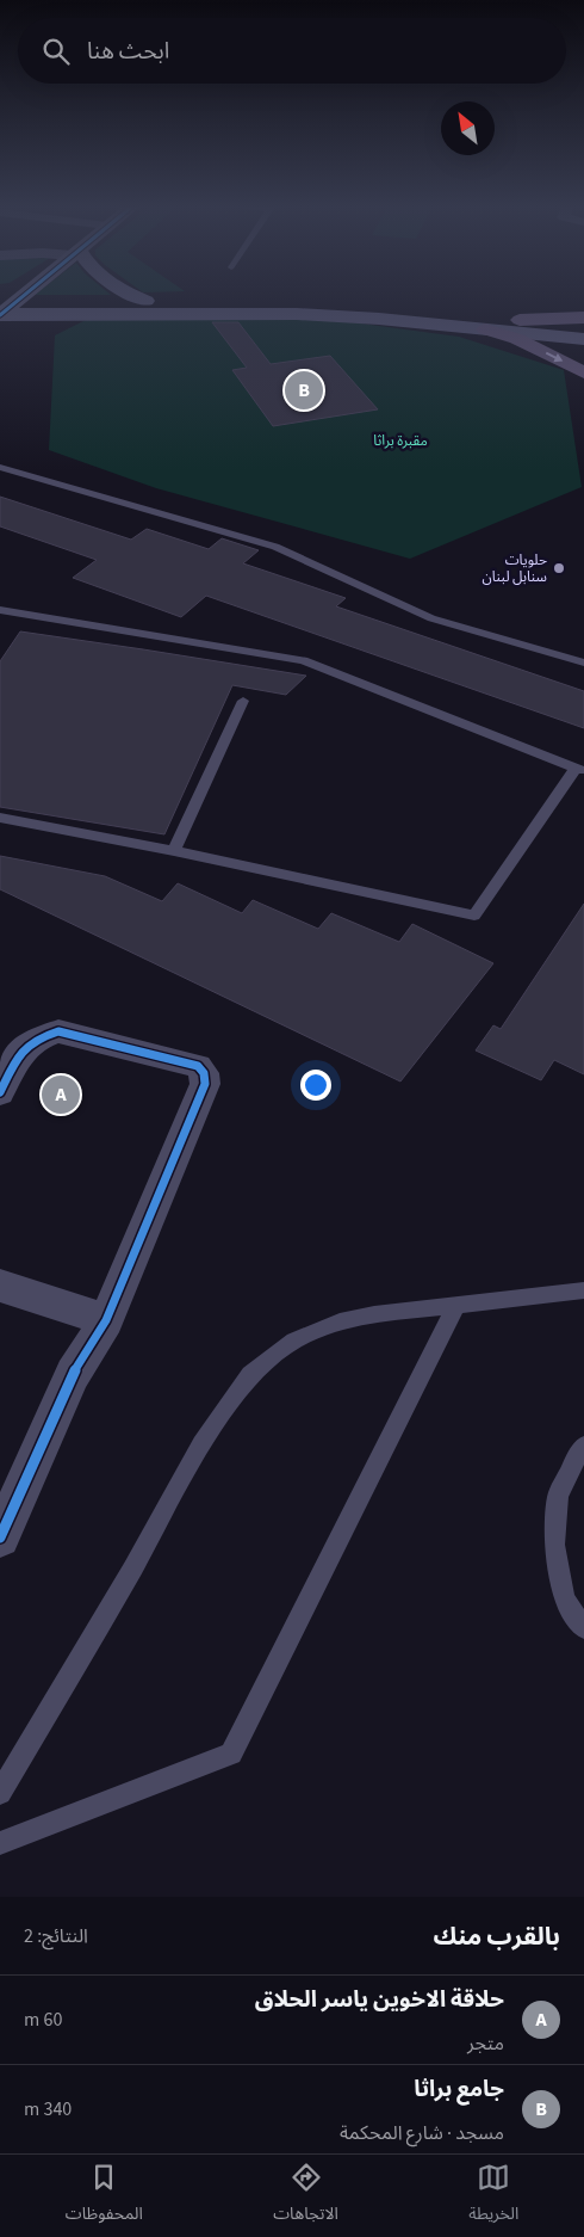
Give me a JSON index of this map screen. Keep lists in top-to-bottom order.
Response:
{
  "parks": ["مقبرة براثا"],
  "places": ["حلويات سنابل لبنان"],
  "north": "top left",
  "page": {
    "search": "ابحث هنا",
    "pins": ["B", "A"],
    "heading": ["بالقرب منك", "النتائج: 2"],
    "list": [
      {
        "mark": "A",
        "name": "حلاقة الاخوين ياسر الحلاق",
        "note": "متجر",
        "value": "60 m"
      },
      {
        "mark": "B",
        "name": "جامع براثا",
        "note": "مسجد · شارع المحكمة",
        "value": "340 m"
      }
    ],
    "nav": ["الخريطة", "الاتجاهات", "المحفوظات"]
  }
}
